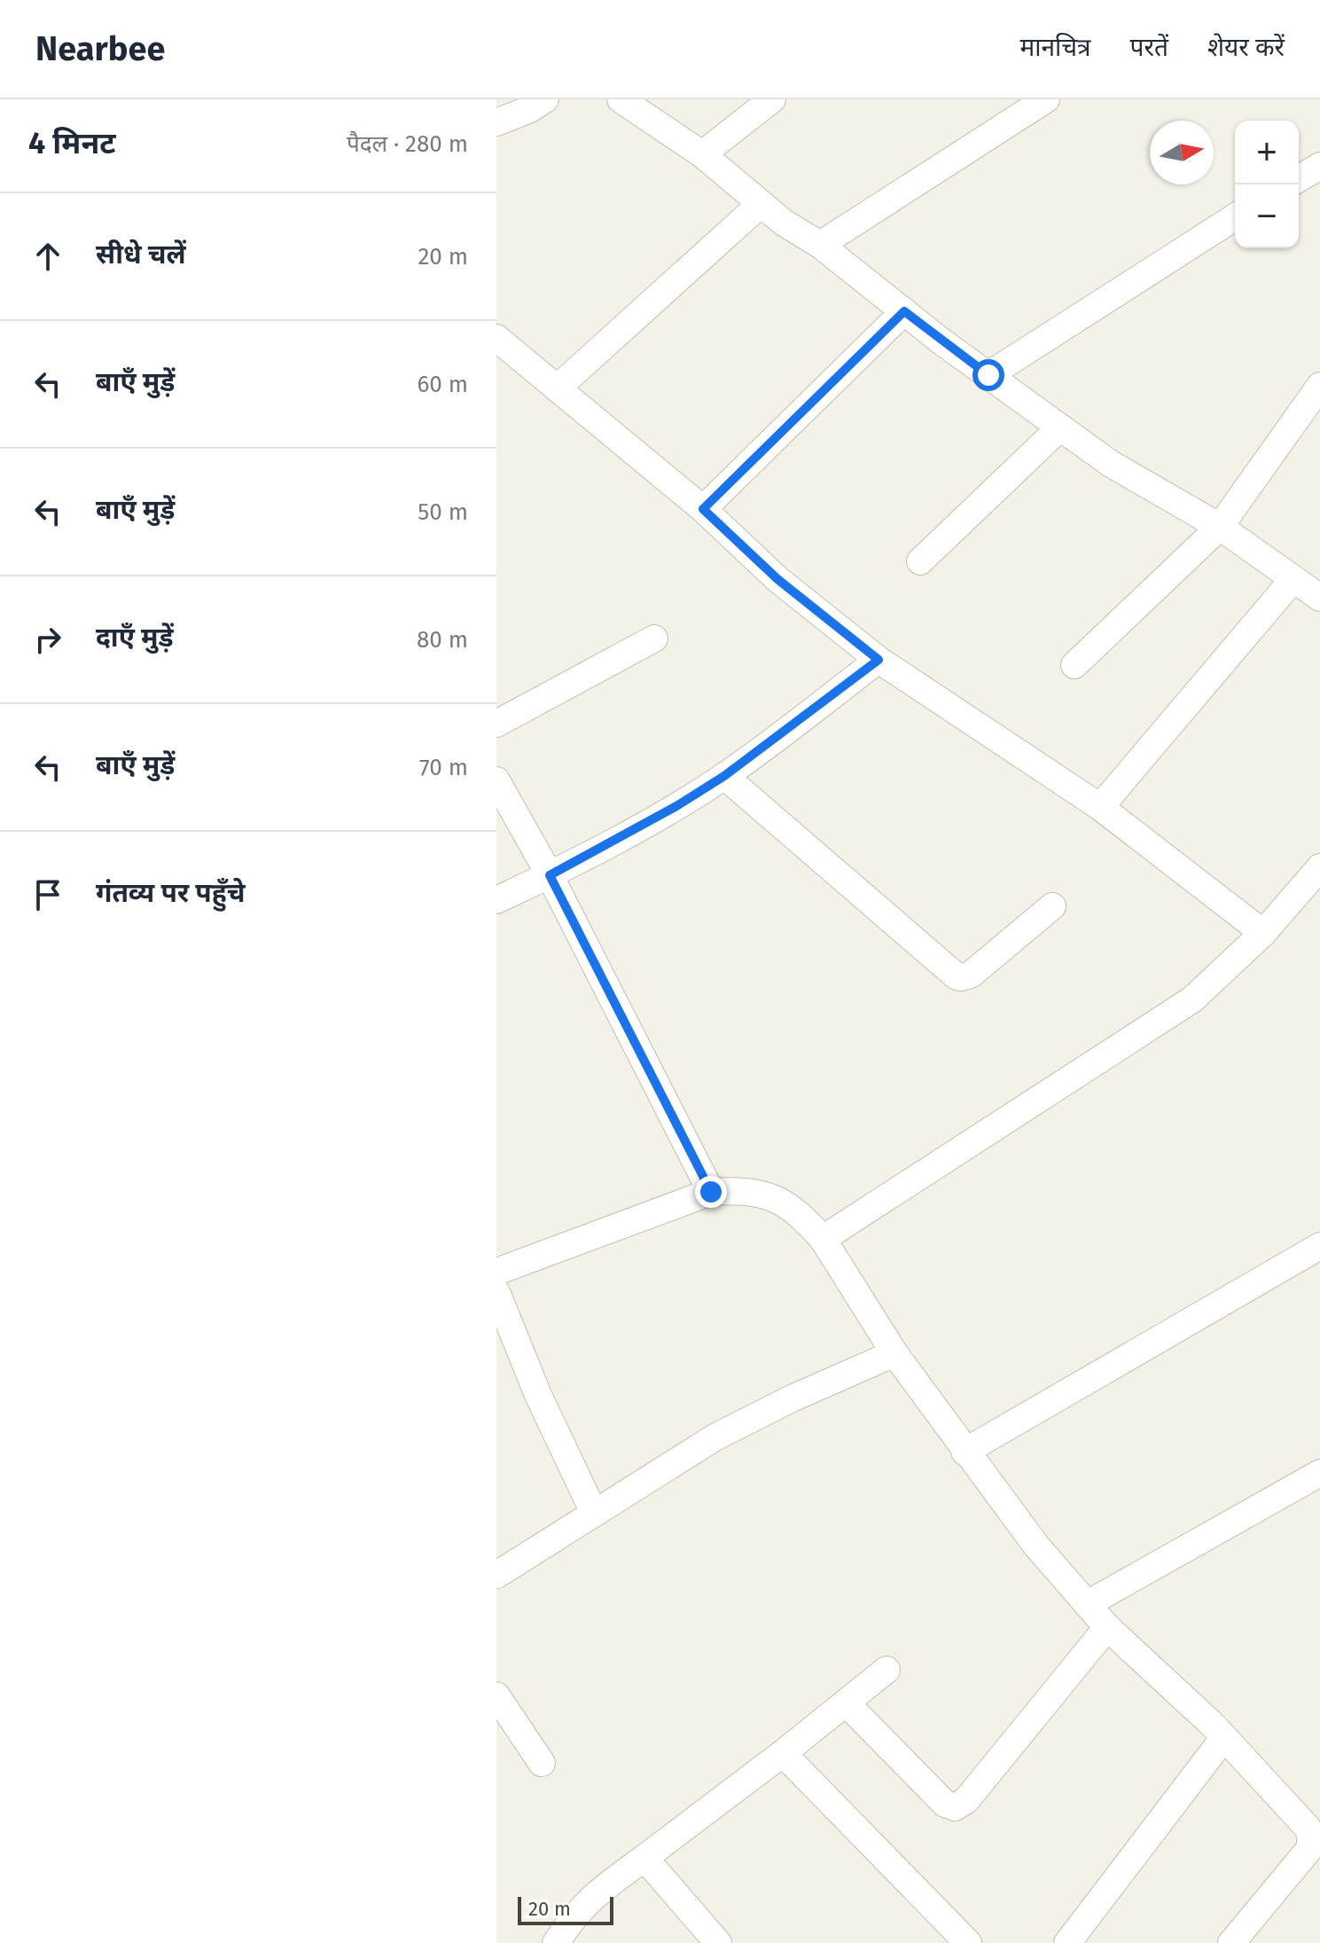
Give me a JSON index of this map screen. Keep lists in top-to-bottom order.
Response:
{
  "scale_bar": "20 m",
  "north": "right",
  "page": {
    "header": "Nearbee",
    "nav": ["मानचित्र", "परतें", "शेयर करें"],
    "heading": ["4 मिनट", "पैदल · 280 m"],
    "map_buttons": ["+", "−"],
    "list": [
      ["सीधे चलें", "20 m"],
      ["बाएँ मुड़ें", "60 m"],
      ["बाएँ मुड़ें", "50 m"],
      ["दाएँ मुड़ें", "80 m"],
      ["बाएँ मुड़ें", "70 m"],
      "गंतव्य पर पहुँचे"
    ],
    "scale": "20 m"
  }
}
